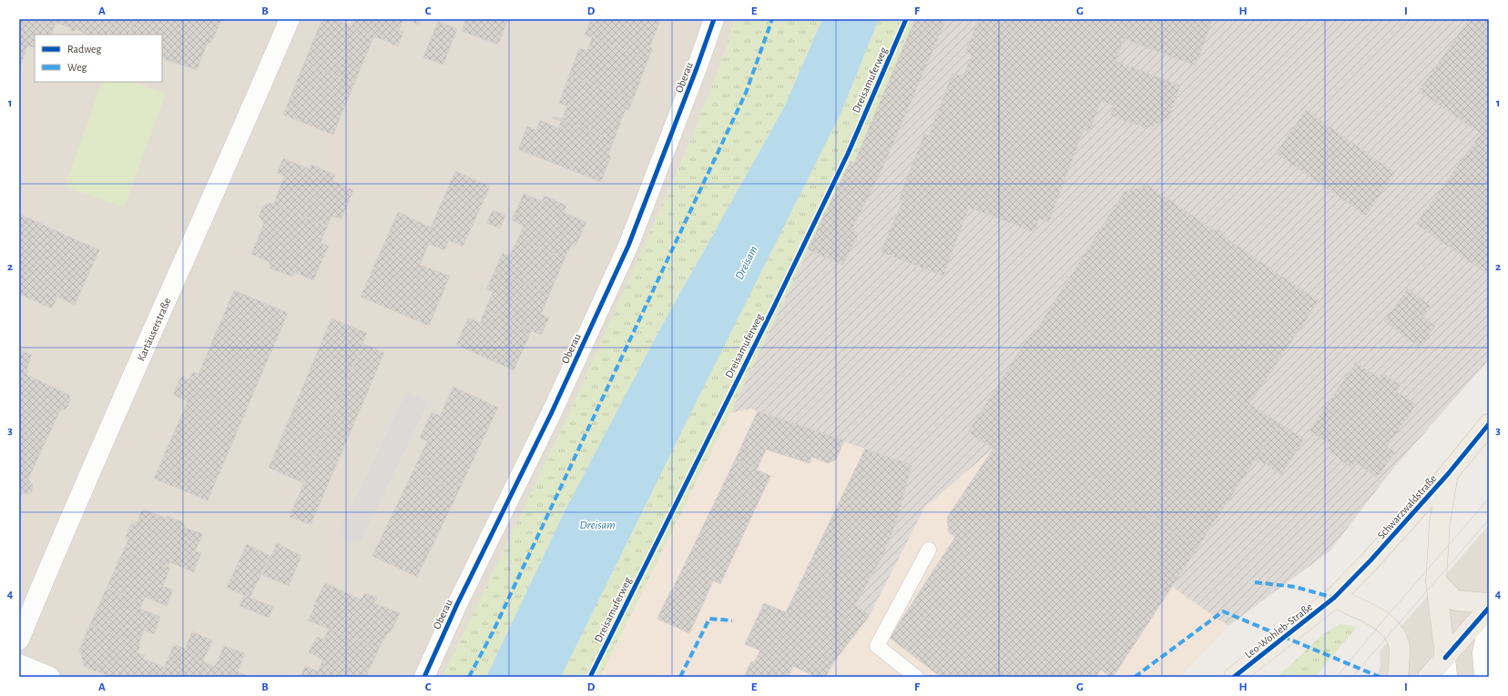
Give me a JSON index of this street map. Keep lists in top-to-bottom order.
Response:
{
  "streets": {
    "main road": ["Schwarzwaldstraße", "Leo-Wohleb-Straße"],
    "street": ["Oberau", "Kartäuserstraße"],
    "cycle path": ["Dreisamuferweg"]
  },
  "crossings": [
    ["Schwarzwaldstraße", "Leo-Wohleb-Straße"]
  ],
  "water": ["Dreisam"],
  "legend": ["Radweg", "Weg"],
  "grid": {
    "columns": [
      "A",
      "B",
      "C",
      "D",
      "E",
      "F",
      "G",
      "H",
      "I"
    ],
    "rows": [
      "1",
      "2",
      "3",
      "4"
    ]
  }
}
